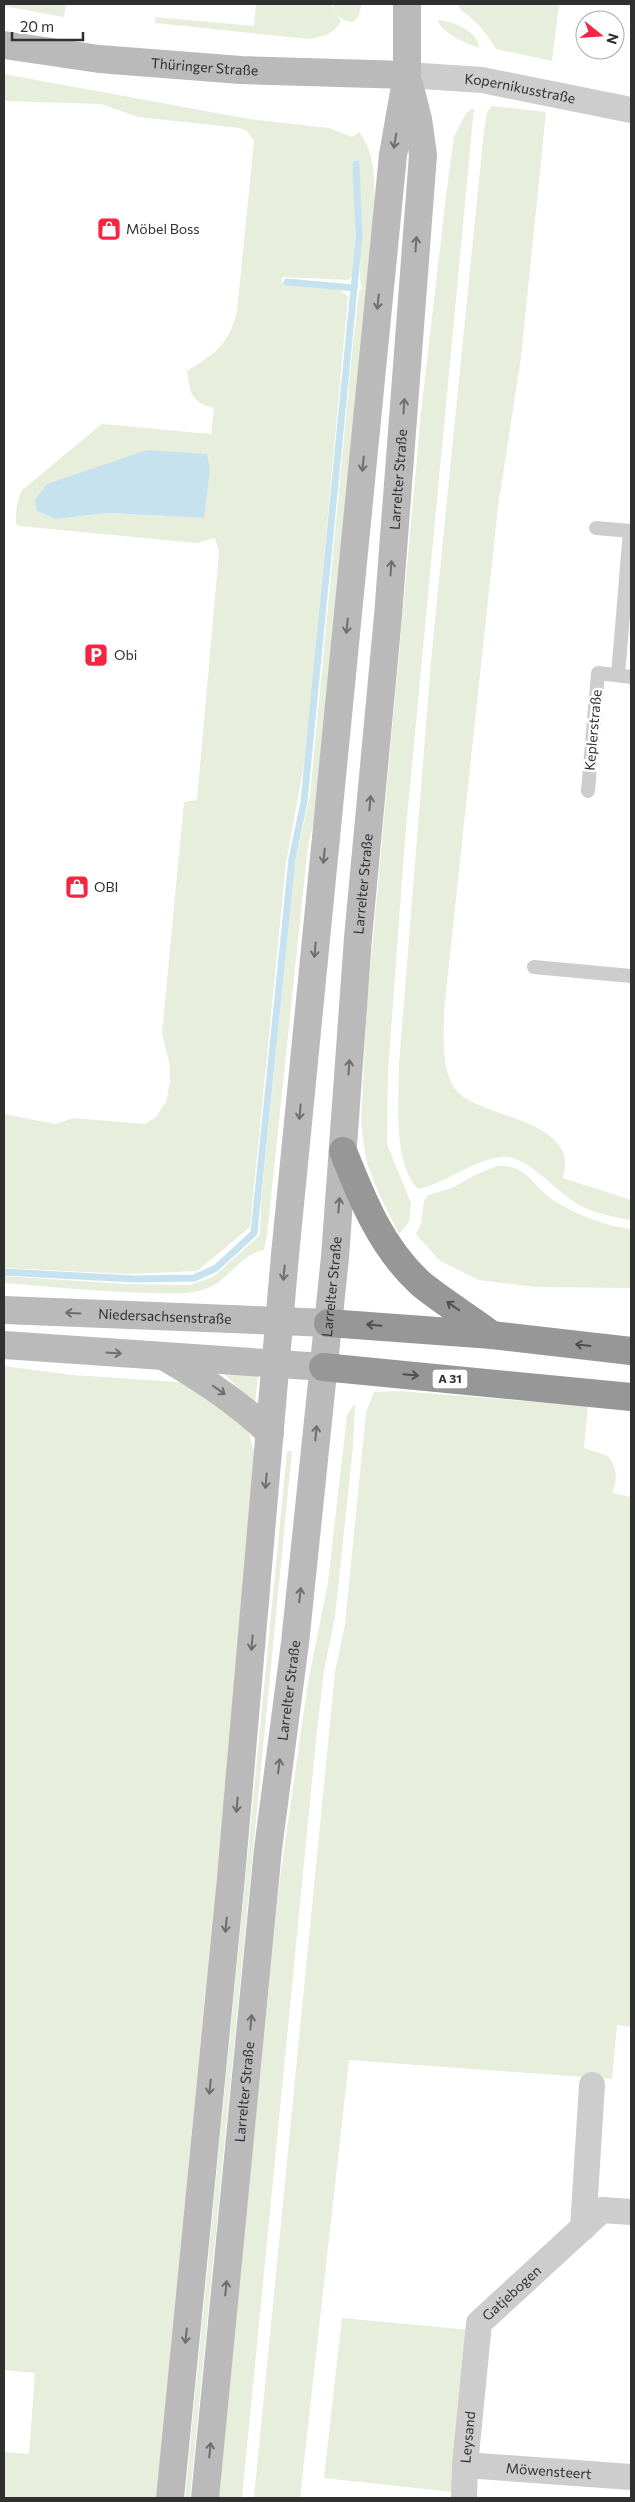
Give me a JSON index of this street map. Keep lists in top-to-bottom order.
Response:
{
  "streets": {
    "highway": ["A 31"],
    "main road": ["Thüringer Straße", "Larrelter Straße", "Niedersachsenstraße"],
    "street": [
      "Kopernikusstraße",
      "Gatjebogen",
      "Leysand",
      "Möwensteert"
    ],
    "lane": ["Keplerstraße"]
  },
  "crossings": [
    ["Thüringer Straße", "Kopernikusstraße"],
    ["Thüringer Straße", "Larrelter Straße"],
    ["Kopernikusstraße", "Larrelter Straße"],
    ["Larrelter Straße", "Niedersachsenstraße"],
    ["Larrelter Straße", "A 31"],
    ["Gatjebogen", "Leysand"],
    ["Leysand", "Möwensteert"]
  ],
  "places": {
    "shop": ["Möbel Boss", "OBI"],
    "parking": ["Obi"]
  },
  "scale_bar": "20 m",
  "north": "right"
}
